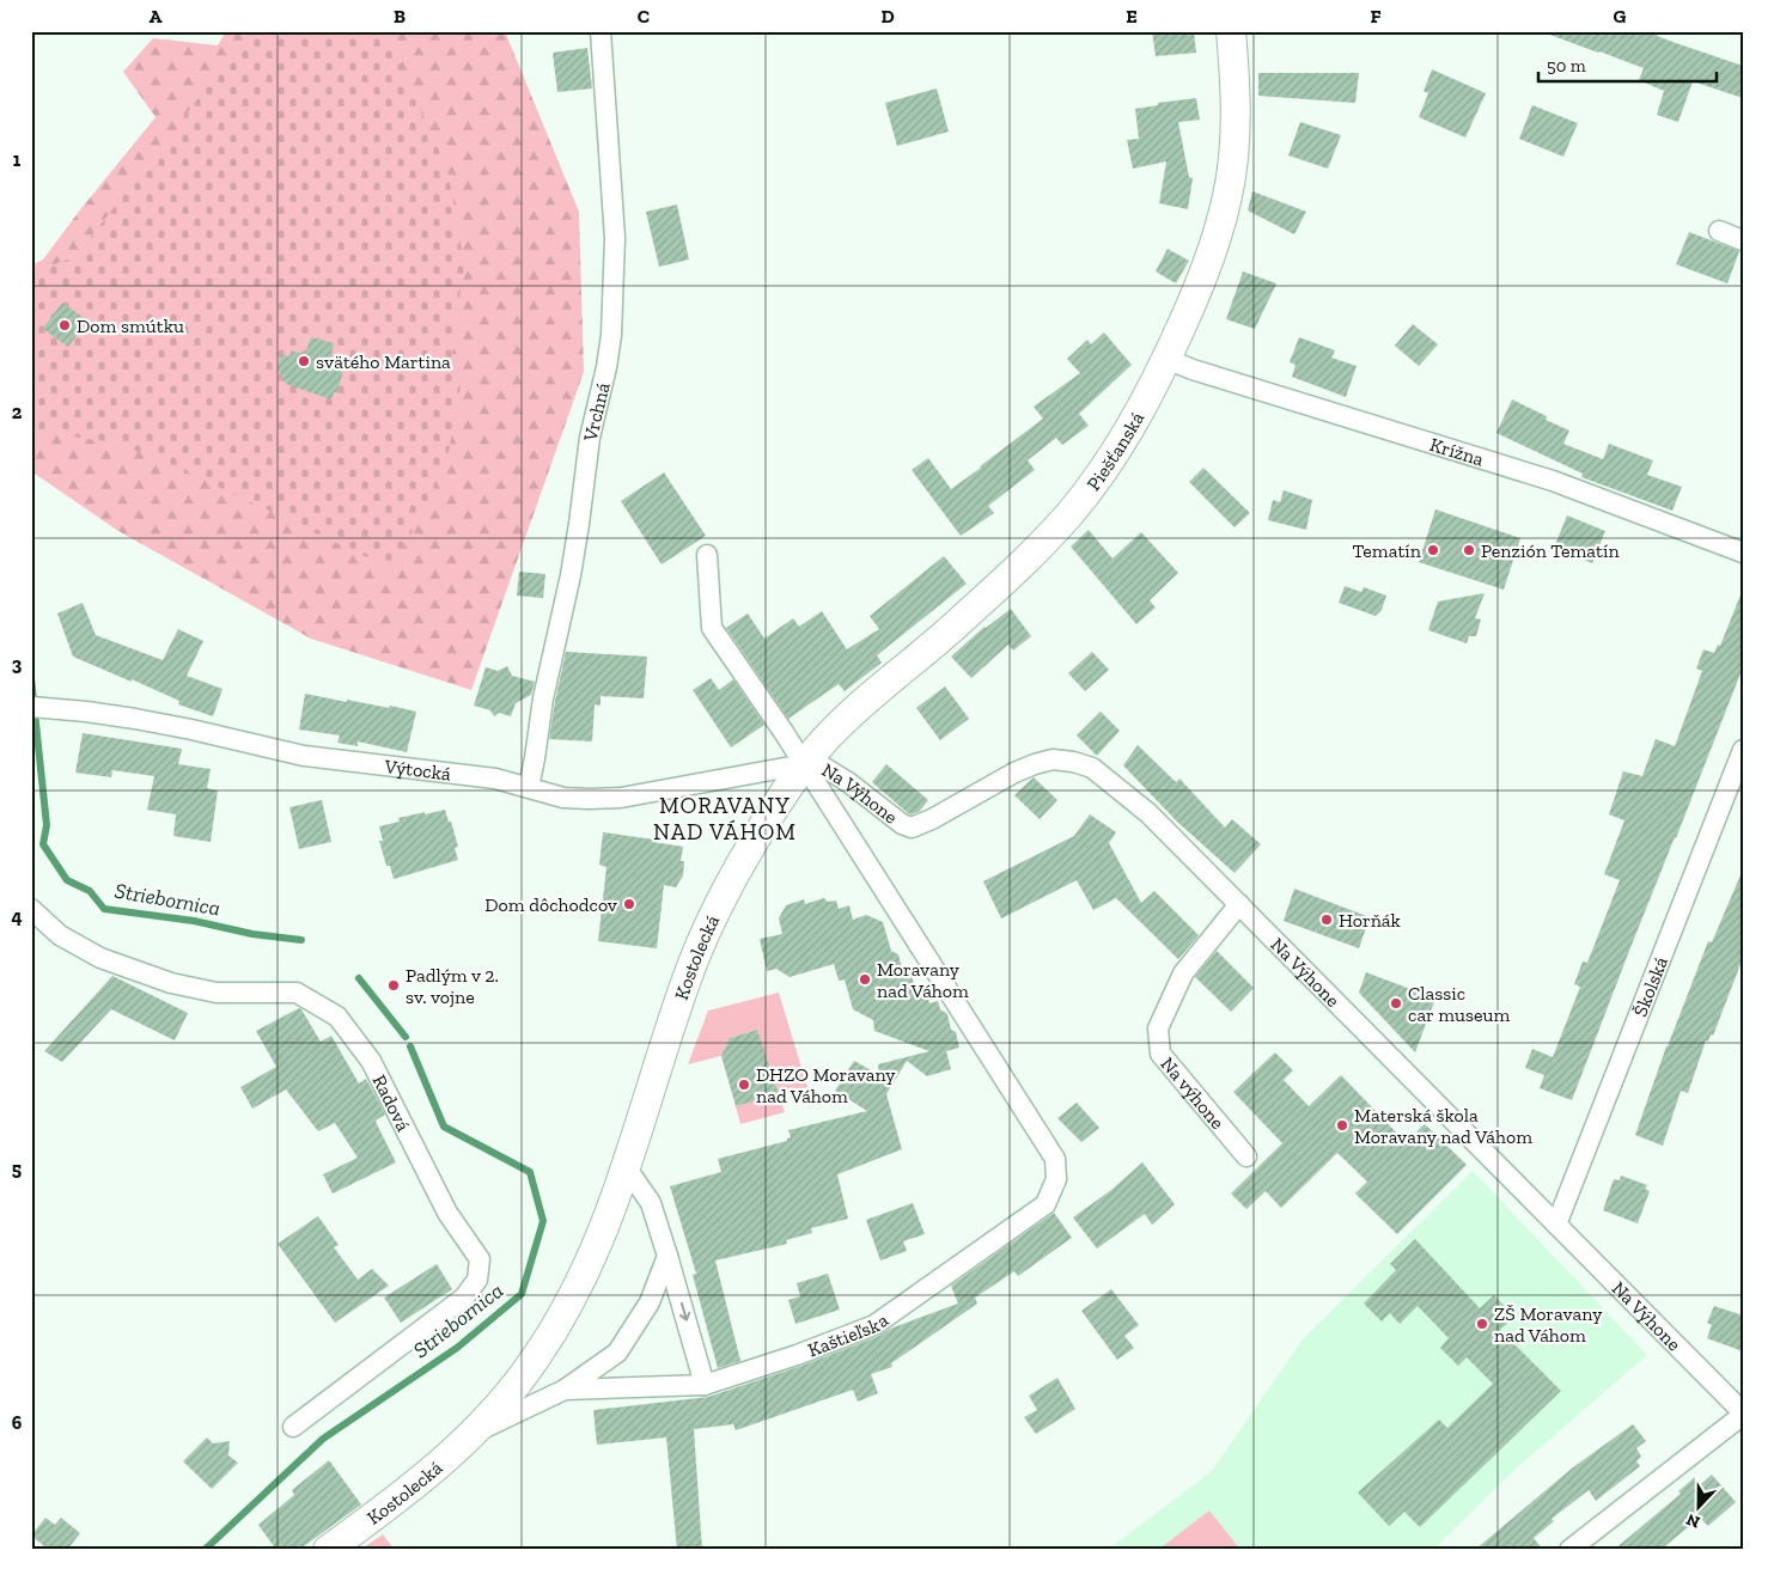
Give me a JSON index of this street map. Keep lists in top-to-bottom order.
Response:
{
  "streets": {
    "main road": ["Piešťanská", "Kostolecká"],
    "street": [
      "Vrchná",
      "Krížna",
      "Výtocká",
      "Na Výhone",
      "Školská",
      "Na výhone",
      "Radová",
      "Kaštieľska"
    ]
  },
  "crossings": [
    ["Vrchná", "Výtocká"],
    ["Piešťanská", "Krížna"],
    ["Piešťanská", "Výtocká"],
    ["Piešťanská", "Na Výhone"],
    ["Piešťanská", "Kostolecká"],
    ["Piešťanská", "Kaštieľska"],
    ["Výtocká", "Na Výhone"],
    ["Výtocká", "Kostolecká"],
    ["Výtocká", "Kaštieľska"],
    ["Na Výhone", "Kostolecká"],
    ["Na Výhone", "Školská"],
    ["Na Výhone", "Na výhone"],
    ["Na Výhone", "Kaštieľska"],
    ["Kostolecká", "Kaštieľska"]
  ],
  "districts": ["MORAVANY NAD VÁHOM"],
  "water": ["Striebornica"],
  "places": [
    "Dom smútku",
    "svätého Martina",
    "Tematín",
    "Penzión Tematín",
    "Dom dôchodcov",
    "Horňák",
    "Moravany nad Váhom",
    "Padlým v 2. sv. vojne",
    "Classic car museum",
    "DHZO Moravany nad Váhom",
    "Materská škola Moravany nad Váhom",
    "ZŠ Moravany nad Váhom"
  ],
  "scale_bar": "50 m",
  "north": "bottom",
  "grid": {
    "columns": [
      "A",
      "B",
      "C",
      "D",
      "E",
      "F",
      "G"
    ],
    "rows": [
      "1",
      "2",
      "3",
      "4",
      "5",
      "6"
    ]
  }
}
